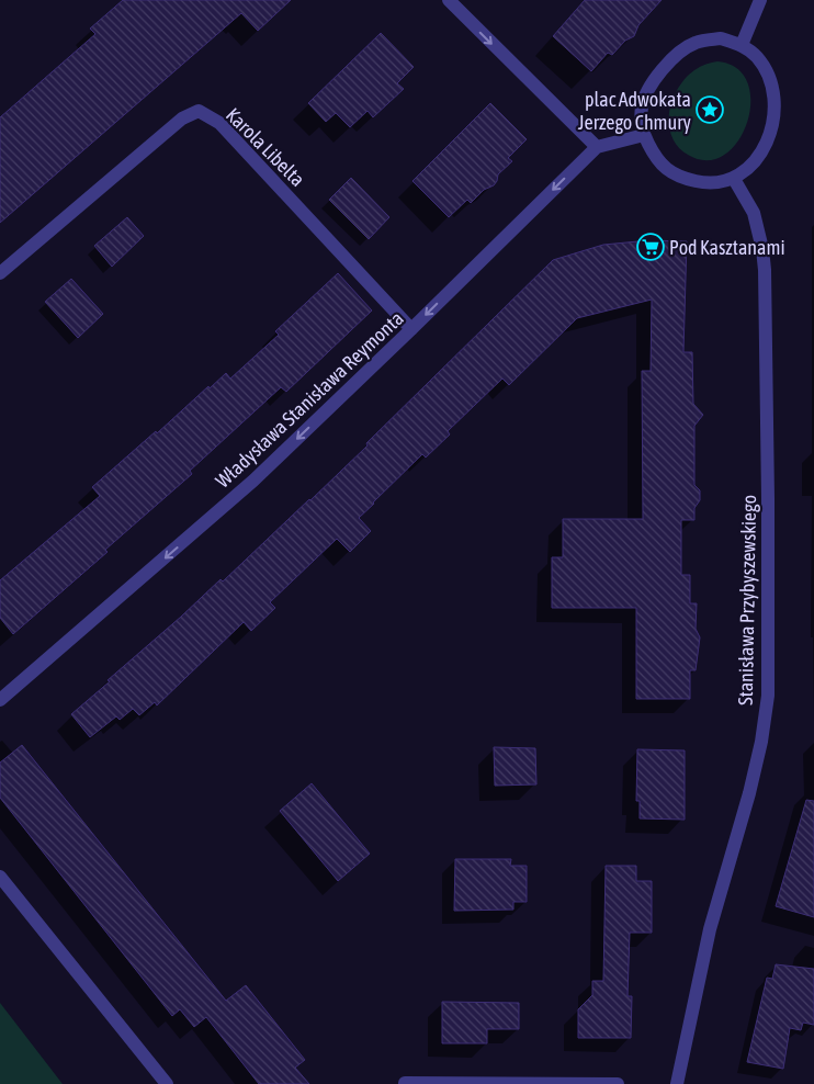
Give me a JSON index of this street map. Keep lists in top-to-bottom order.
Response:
{
  "streets": {
    "street": ["Karola Libelta", "Władysława Stanisława Reymonta", "Stanisława Przybyszewskiego"]
  },
  "crossings": [
    ["Karola Libelta", "Władysława Stanisława Reymonta"],
    ["Władysława Stanisława Reymonta", "Stanisława Przybyszewskiego"]
  ],
  "one_way": ["Władysława Stanisława Reymonta"],
  "places": {
    "place": ["plac Adwokata Jerzego Chmury"],
    "supermarket": ["Pod Kasztanami"]
  }
}
